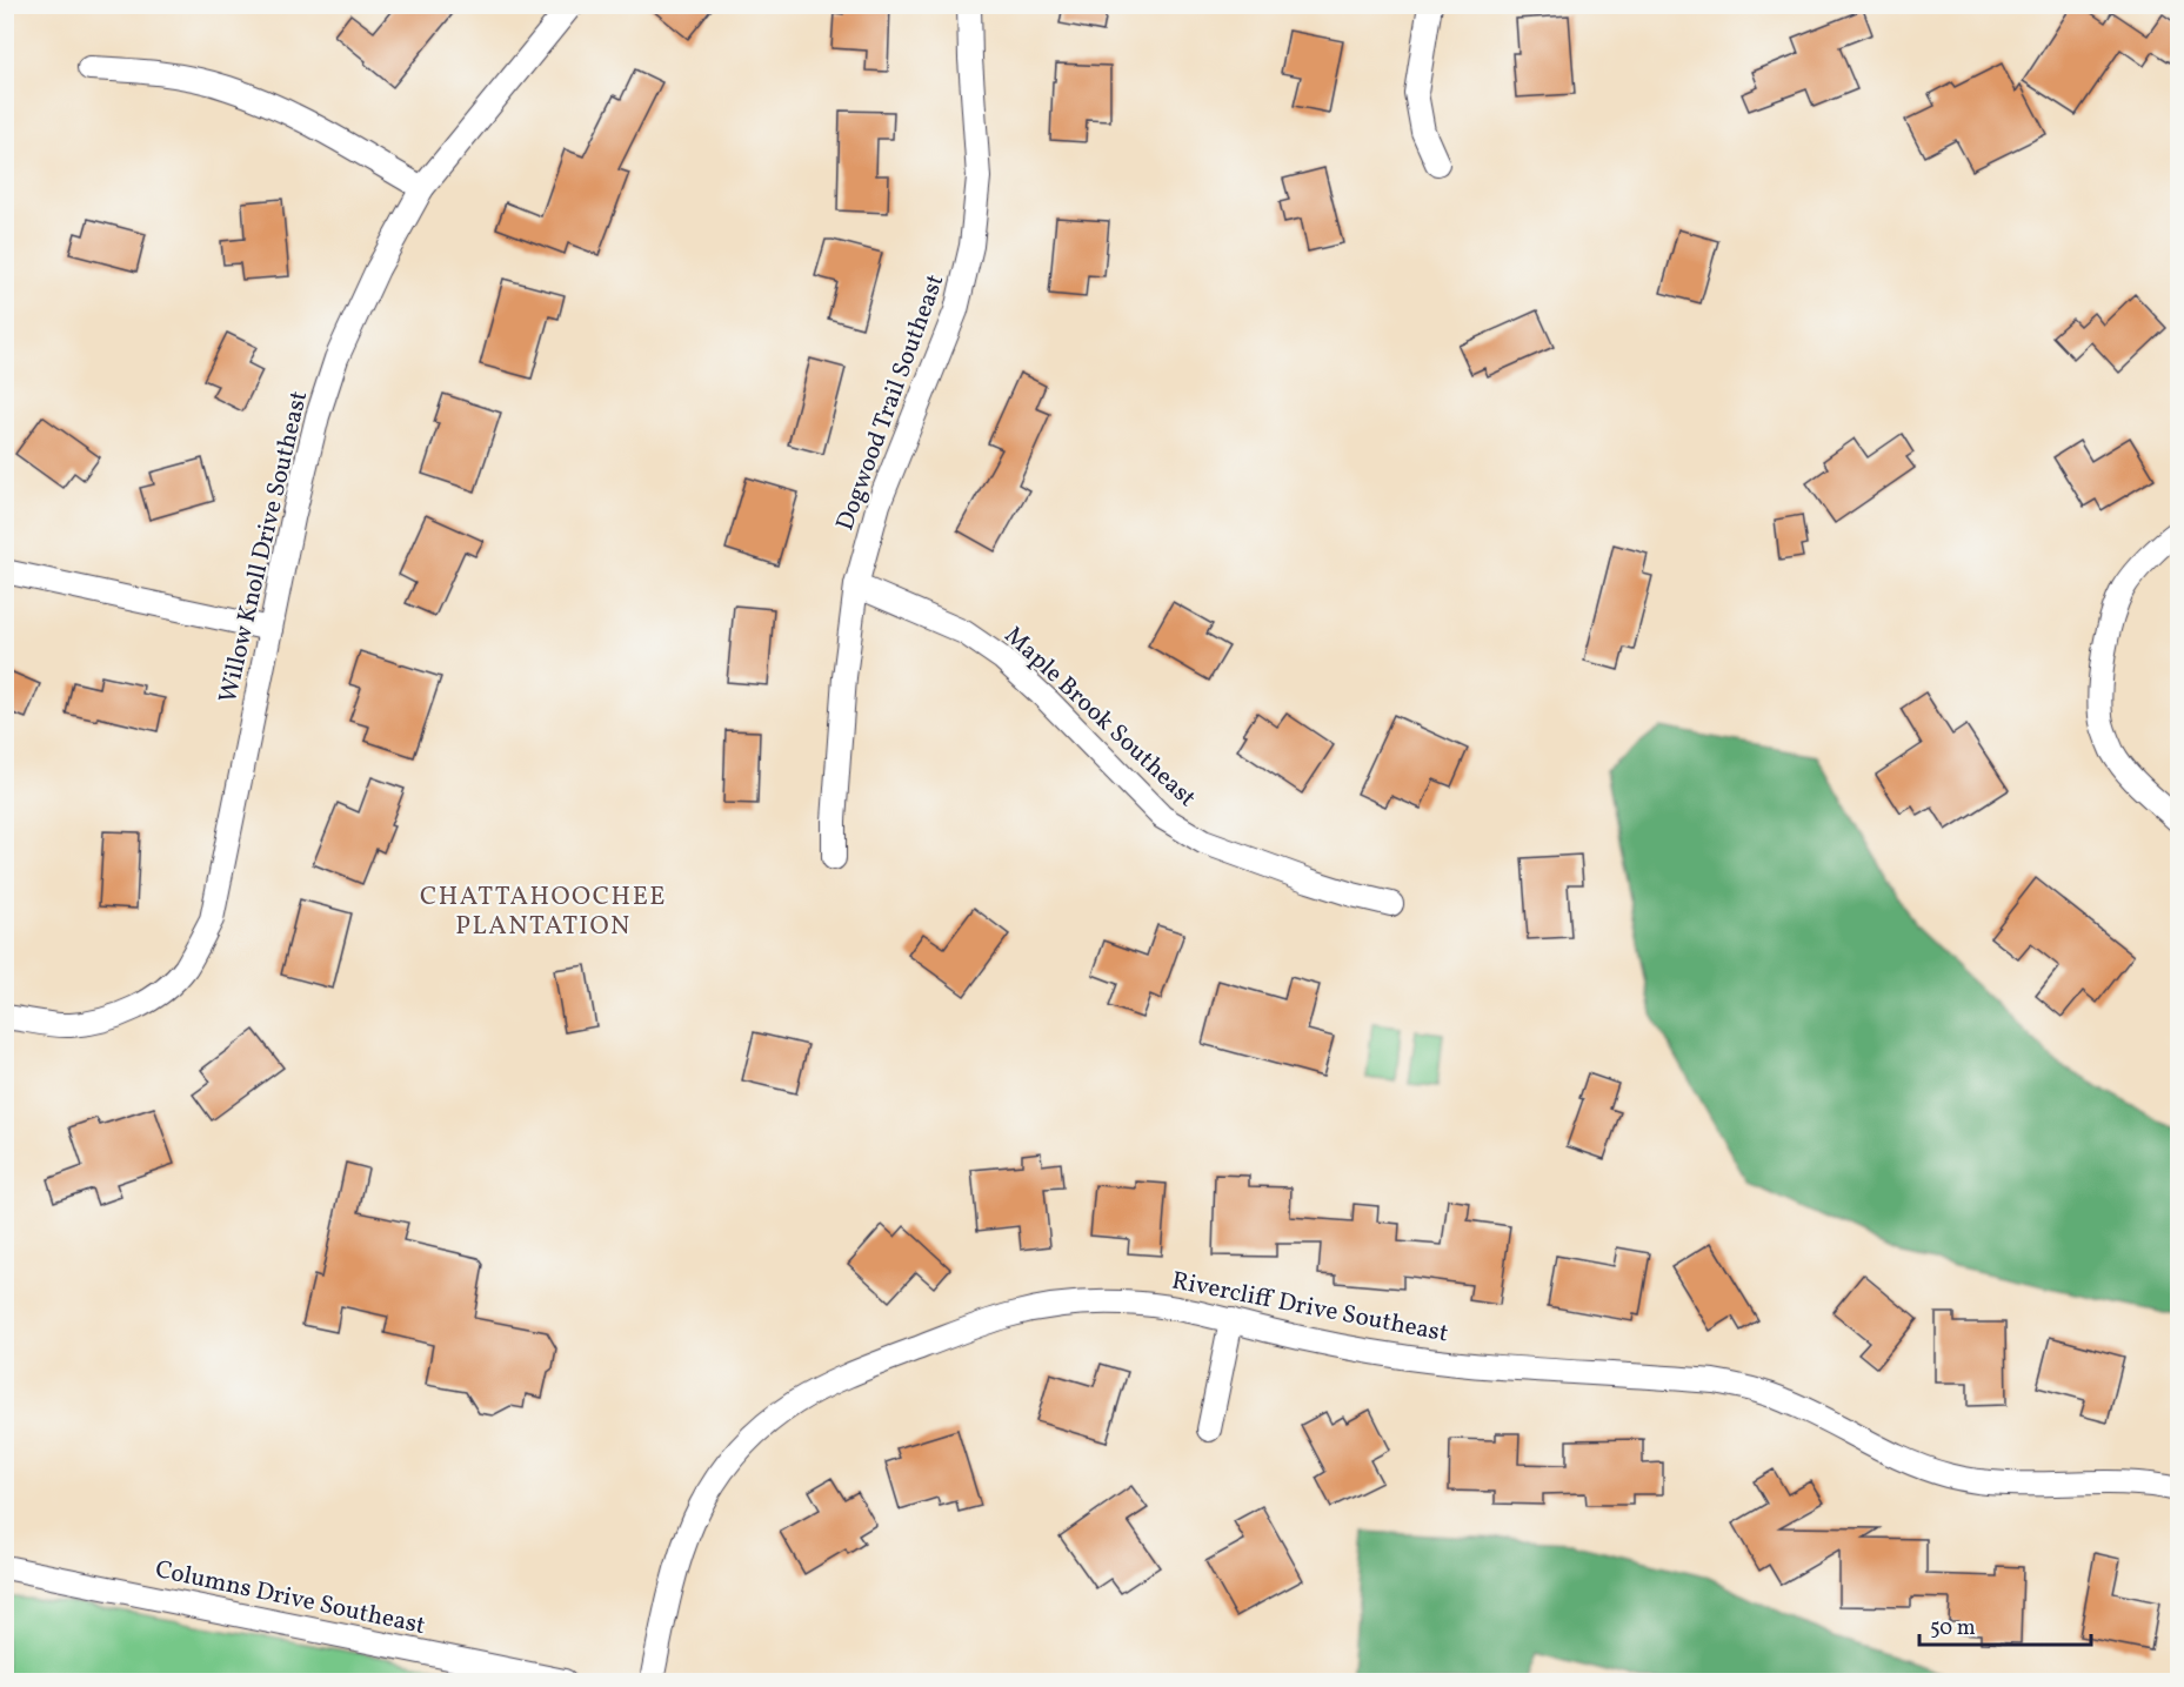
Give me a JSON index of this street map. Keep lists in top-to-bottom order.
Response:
{
  "streets": {
    "street": [
      "Dogwood Trail Southeast",
      "Willow Knoll Drive Southeast",
      "Maple Brook Southeast",
      "Rivercliff Drive Southeast",
      "Columns Drive Southeast"
    ]
  },
  "crossings": [
    ["Dogwood Trail Southeast", "Maple Brook Southeast"]
  ],
  "districts": ["CHATTAHOOCHEE PLANTATION"],
  "scale_bar": "50 m"
}
